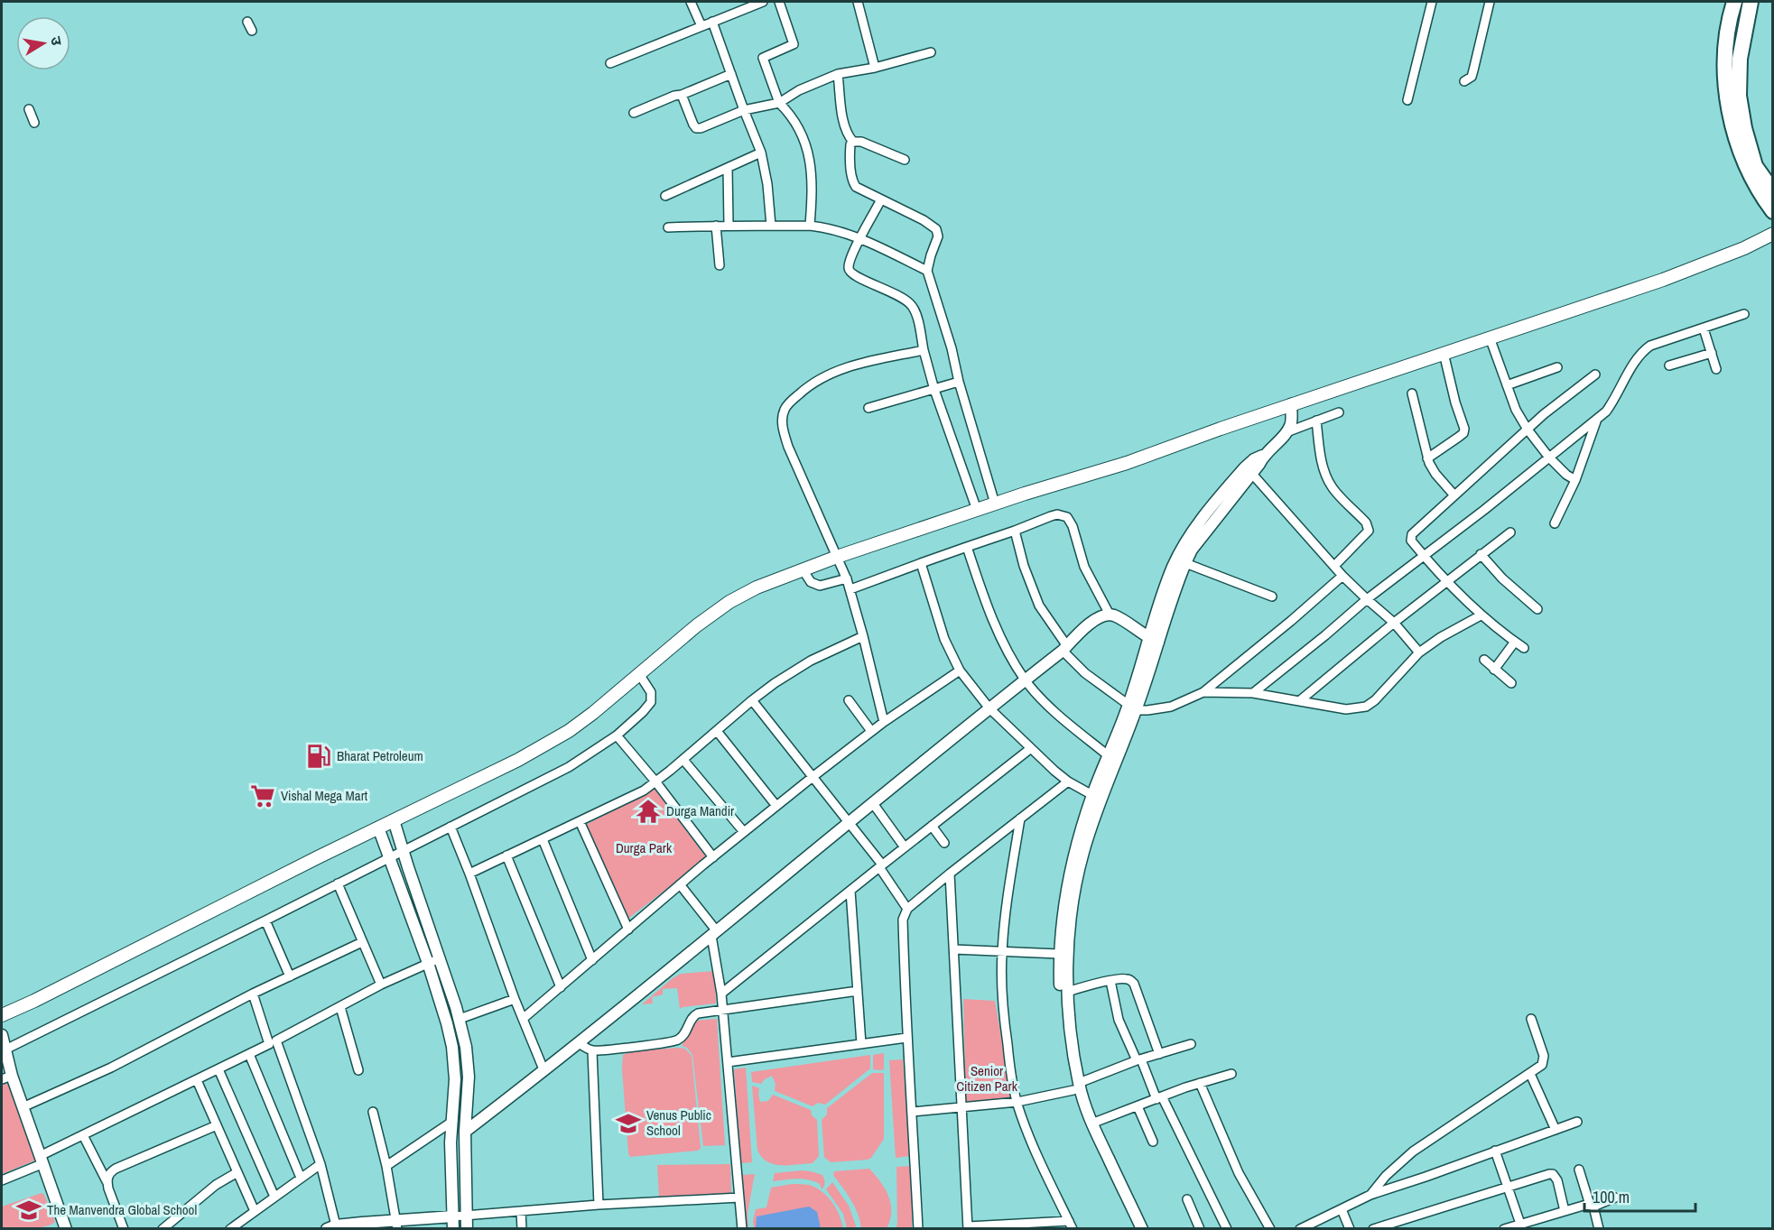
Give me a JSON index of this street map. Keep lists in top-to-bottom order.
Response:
{
  "parks": ["Durga Park", "Senior Citizen Park"],
  "places": {
    "fuel station": ["Bharat Petroleum"],
    "supermarket": ["Vishal Mega Mart"],
    "temple": ["Durga Mandir"],
    "school or university": ["Venus Public School", "The Manvendra Global School"]
  },
  "scale_bar": "100 m",
  "north": "right"
}
